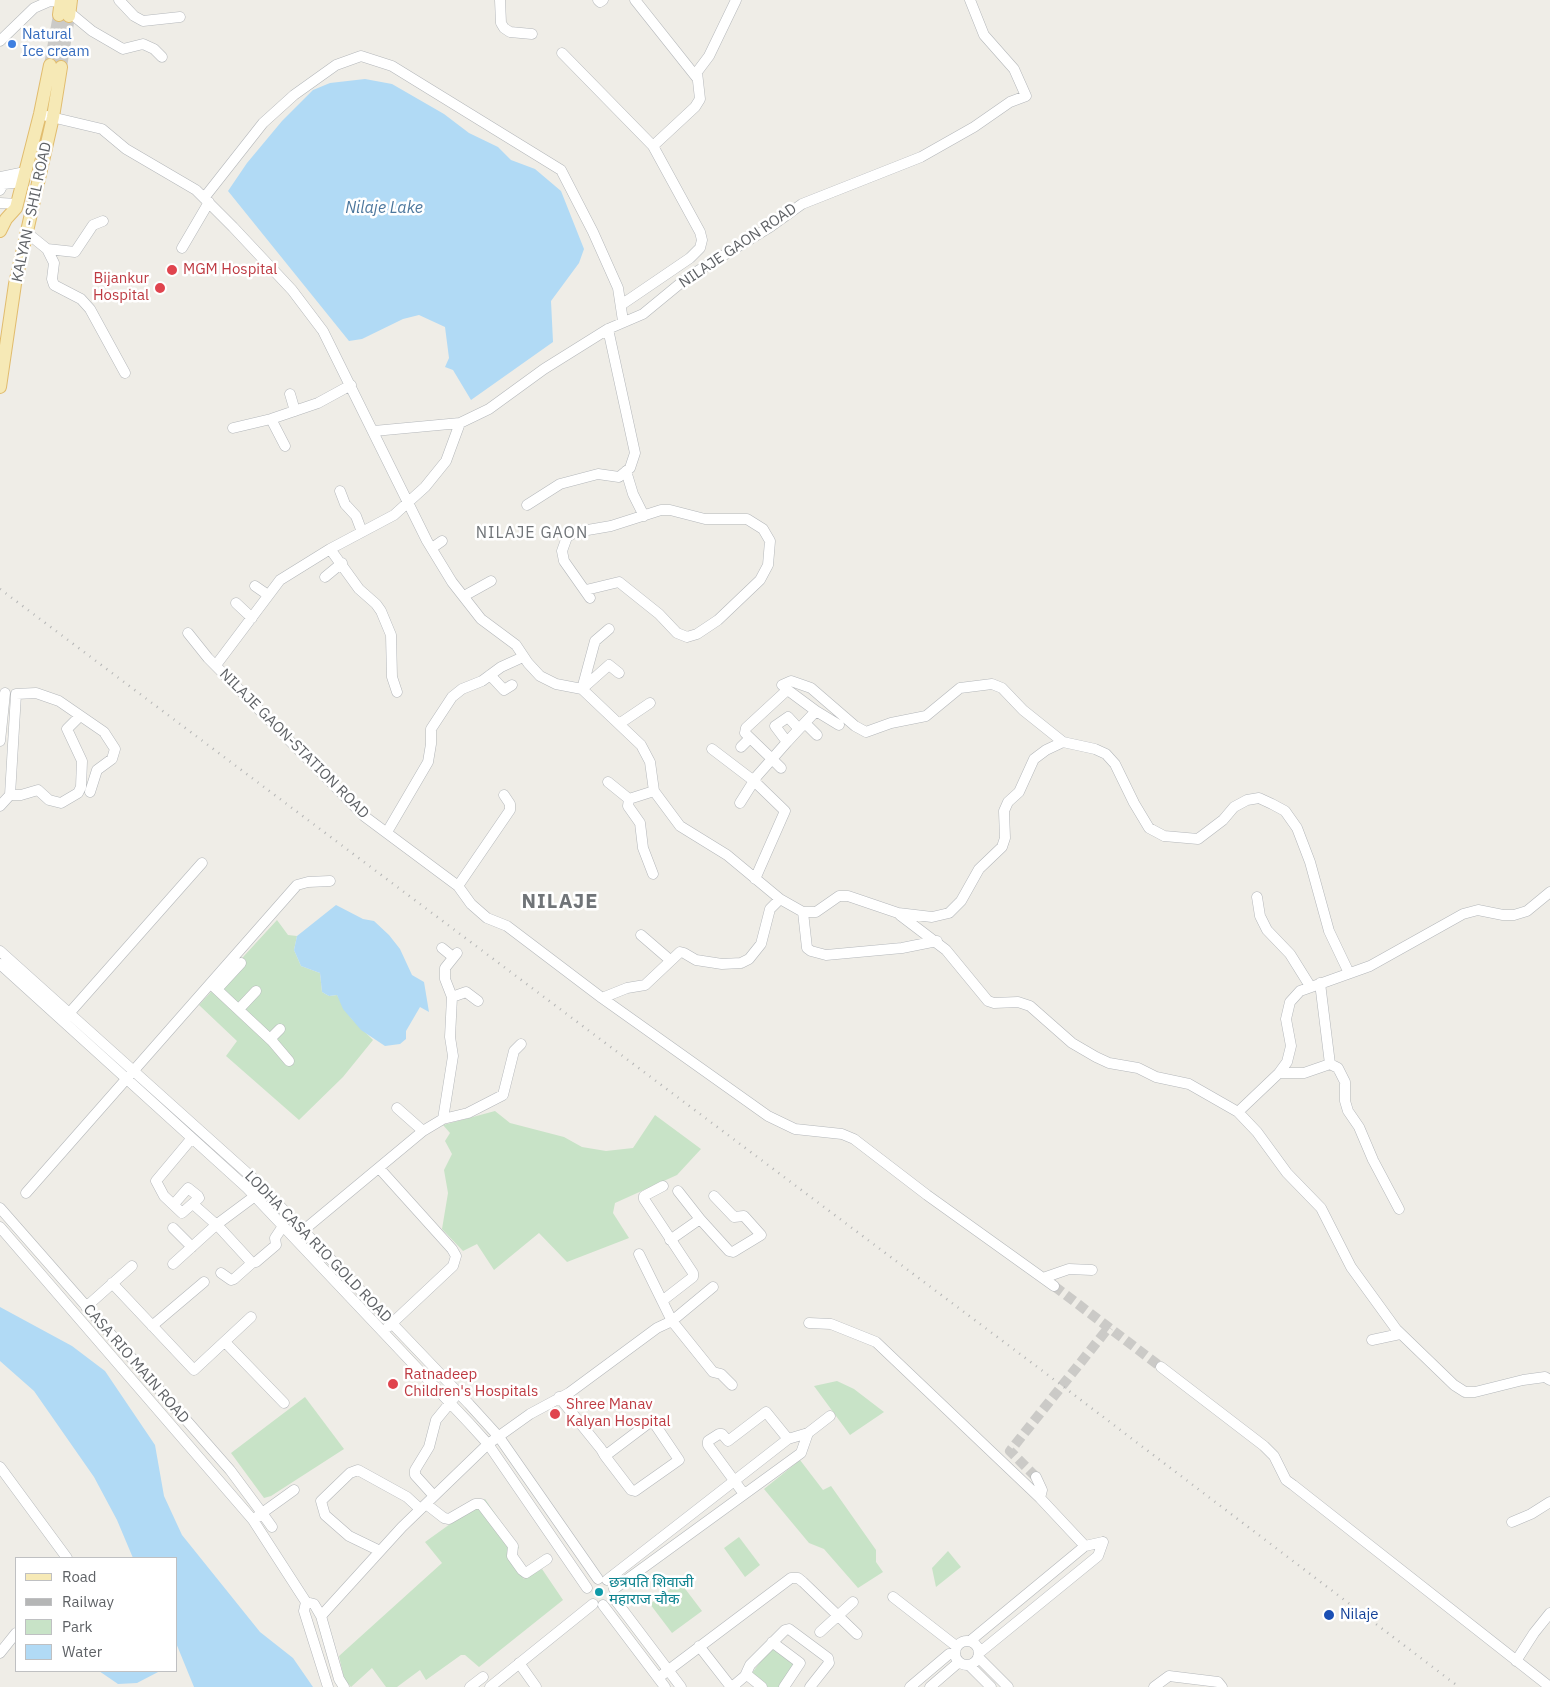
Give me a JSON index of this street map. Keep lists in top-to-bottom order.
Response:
{
  "streets": {
    "main road": ["KALYAN - SHIL ROAD"],
    "street": [
      "NILAJE GAON ROAD",
      "NILAJE GAON-STATION ROAD",
      "LODHA CASA RIO GOLD ROAD",
      "CASA RIO MAIN ROAD"
    ]
  },
  "districts": ["NILAJE GAON", "NILAJE"],
  "water": ["Nilaje Lake"],
  "places": [
    "Natural Ice cream",
    "MGM Hospital",
    "Bijankur Hospital",
    "Ratnadeep Children's Hospitals",
    "Shree Manav Kalyan Hospital",
    "छत्रपति शिवाजी महाराज चौक",
    "Nilaje"
  ],
  "legend": [
    "Road",
    "Railway",
    "Park",
    "Water"
  ]
}
